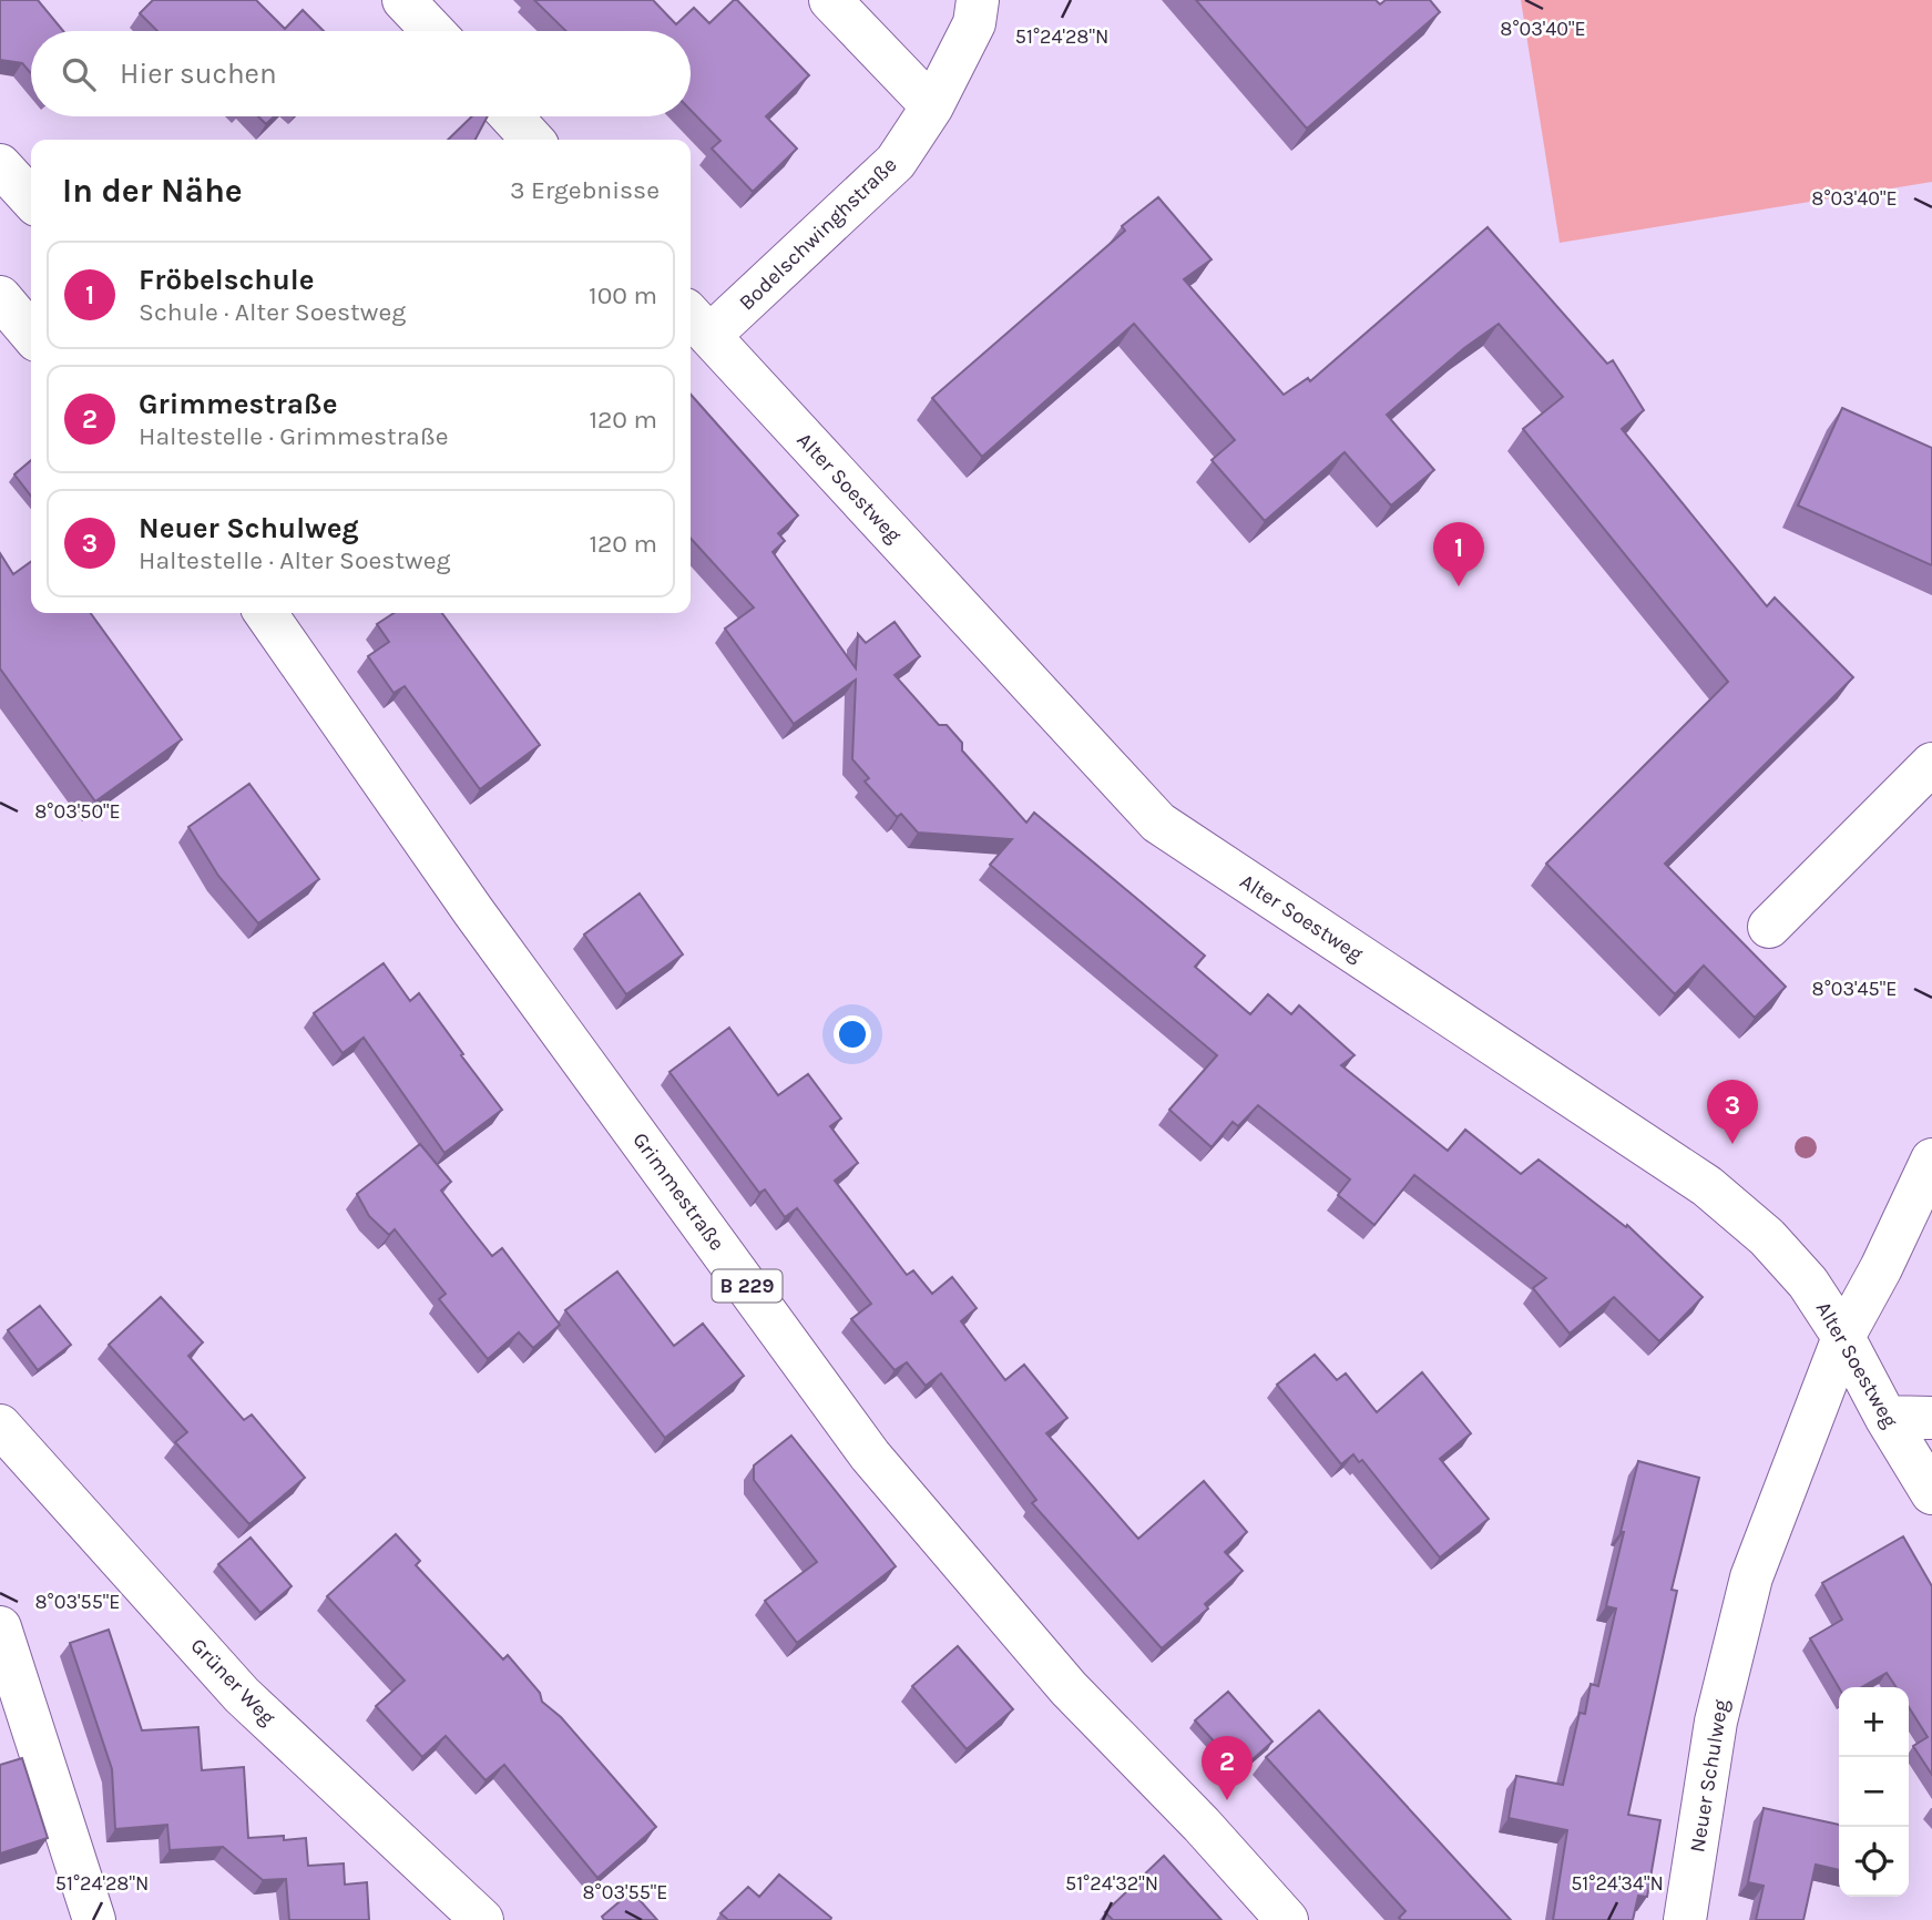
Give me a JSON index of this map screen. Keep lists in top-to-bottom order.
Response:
{
  "streets": {
    "street": [
      "Bodelschwinghstraße",
      "Alter Soestweg",
      "Grimmestraße",
      "B 229",
      "Grüner Weg",
      "Neuer Schulweg"
    ]
  },
  "crossings": [
    ["Bodelschwinghstraße", "Alter Soestweg"],
    ["Alter Soestweg", "Neuer Schulweg"]
  ],
  "page": {
    "search": "Hier suchen",
    "heading": ["In der Nähe", "3 Ergebnisse"],
    "list": [
      {
        "mark": "1",
        "name": "Fröbelschule",
        "note": "Schule · Alter Soestweg",
        "value": "100 m"
      },
      {
        "mark": "2",
        "name": "Grimmestraße",
        "note": "Haltestelle · Grimmestraße",
        "value": "120 m"
      },
      {
        "mark": "3",
        "name": "Neuer Schulweg",
        "note": "Haltestelle · Alter Soestweg",
        "value": "120 m"
      }
    ],
    "pins": ["1", "3", "2"],
    "map_buttons": ["+", "−"]
  },
  "coordinates": [
    "8°03'40\"E",
    "51°24'28\"N",
    "8°03'50\"E",
    "8°03'45\"E",
    "8°03'55\"E",
    "51°24'32\"N",
    "51°24'34\"N"
  ]
}
